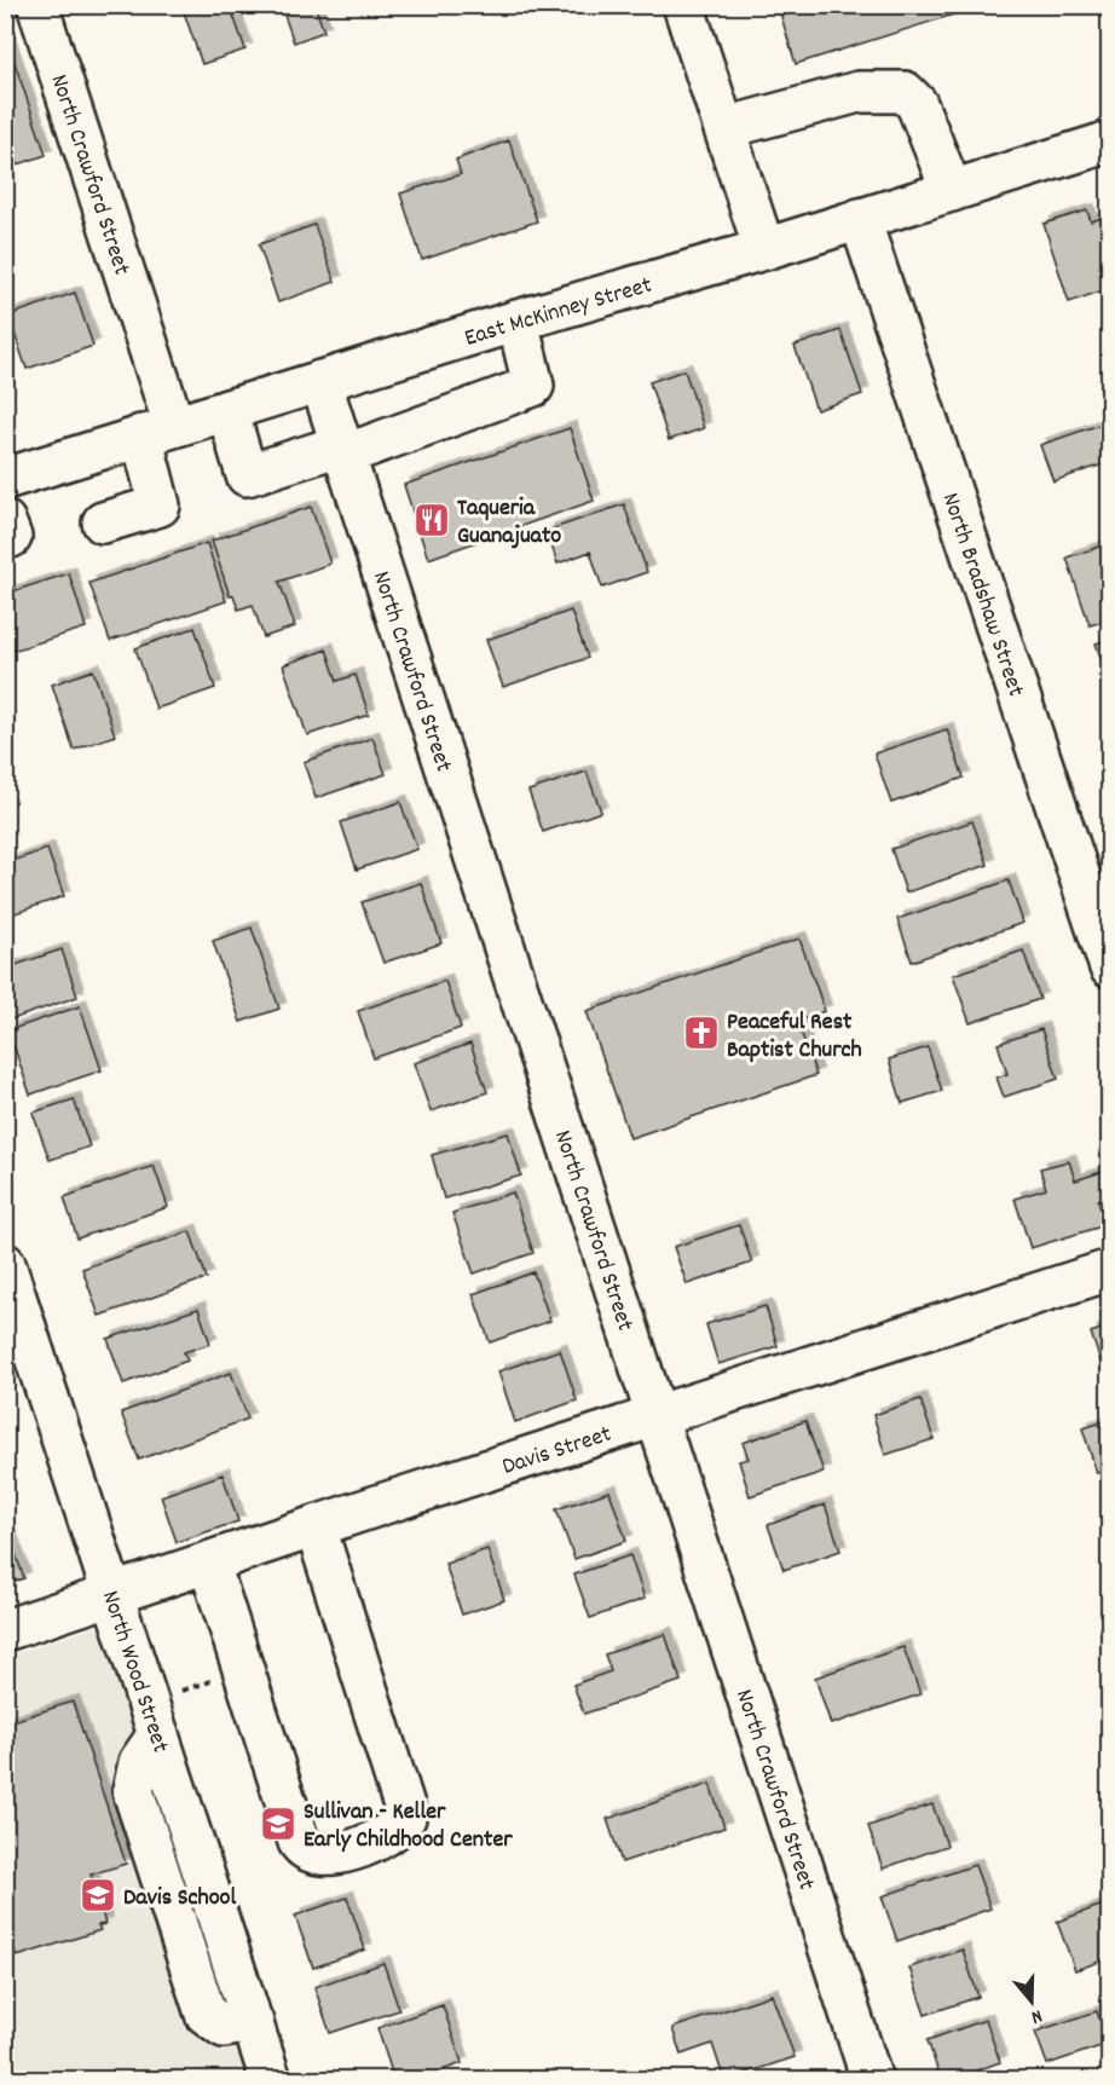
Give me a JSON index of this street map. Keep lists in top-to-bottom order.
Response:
{
  "streets": {
    "street": [
      "North Crawford Street",
      "East McKinney Street",
      "North Bradshaw Street",
      "Davis Street",
      "North Wood Street"
    ]
  },
  "crossings": [
    ["North Crawford Street", "East McKinney Street"],
    ["North Crawford Street", "Davis Street"],
    ["East McKinney Street", "North Bradshaw Street"],
    ["Davis Street", "North Wood Street"]
  ],
  "places": {
    "restaurant": ["Taqueria Guanajuato"],
    "church": ["Peaceful Rest Baptist Church"],
    "school or university": ["Sullivan - Keller Early Childhood Center", "Davis School"]
  },
  "north": "bottom"
}
